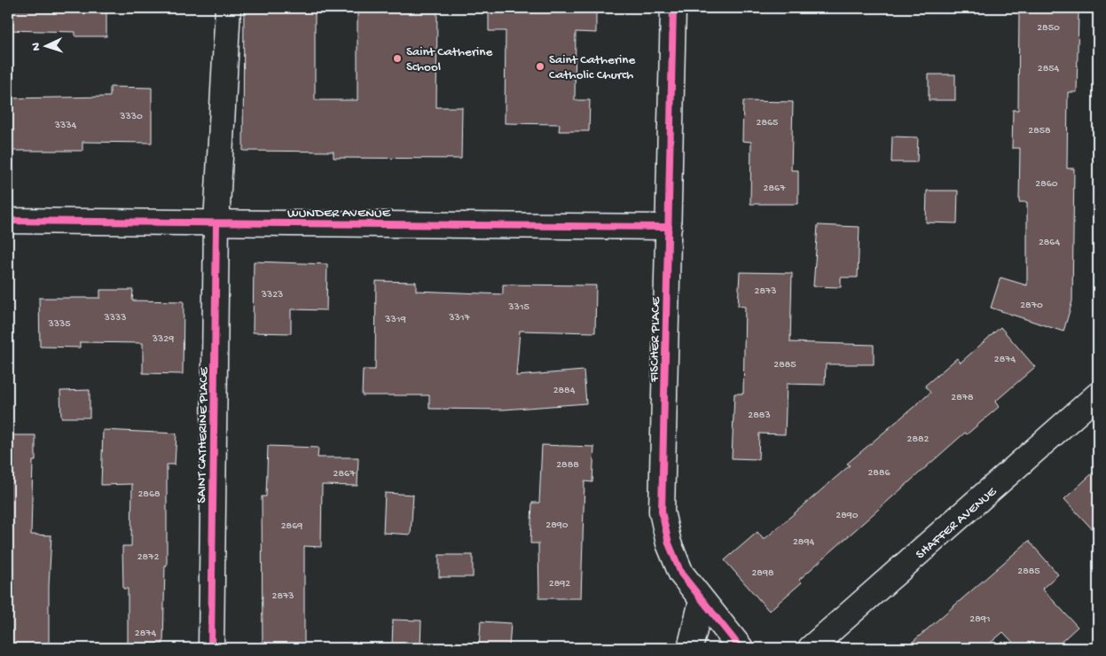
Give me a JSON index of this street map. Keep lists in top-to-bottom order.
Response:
{
  "streets": {
    "street": [
      "WUNDER AVENUE",
      "FISCHER PLACE",
      "SAINT CATHERINE PLACE",
      "SHAFFER AVENUE"
    ]
  },
  "crossings": [
    ["WUNDER AVENUE", "FISCHER PLACE"],
    ["WUNDER AVENUE", "SAINT CATHERINE PLACE"]
  ],
  "places": ["Saint Catherine School", "Saint Catherine Catholic Church"],
  "house_numbers": [
    "2850",
    "2854",
    "3330",
    "2865",
    "3334",
    "2858",
    "2860",
    "2867",
    "2864",
    "2873",
    "3323",
    "2870",
    "3315",
    "3333",
    "3317",
    "3319",
    "3335",
    "3329",
    "2874",
    "2885",
    "2884",
    "2878",
    "2883",
    "2882",
    "2888",
    "2886",
    "2867",
    "2868",
    "2890",
    "2890",
    "2869",
    "2894",
    "2872",
    "2885",
    "2898",
    "2892",
    "2873",
    "2891",
    "2874"
  ],
  "north": "left"
}
